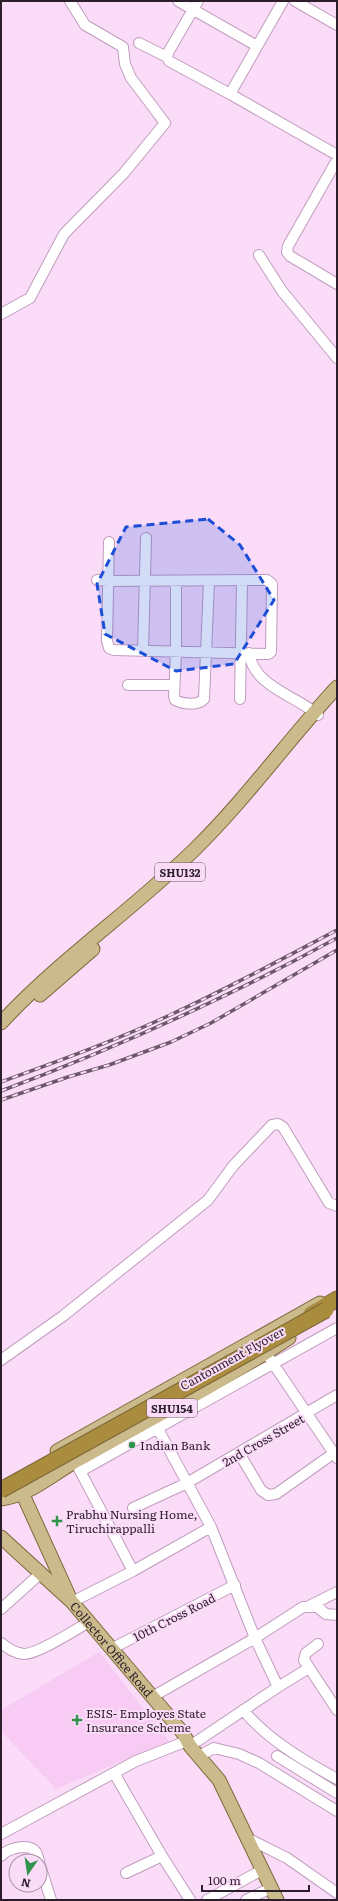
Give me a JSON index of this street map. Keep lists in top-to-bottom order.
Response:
{
  "streets": {
    "highway": ["Cantonment Flyover"],
    "main road": ["SHU132", "SHU154", "Collector Office Road"],
    "street": ["2nd Cross Street", "10th Cross Road"]
  },
  "crossings": [
    ["Cantonment Flyover", "SHU154"],
    ["10th Cross Road", "Collector Office Road"]
  ],
  "places": {
    "other": ["Indian Bank"],
    "health": ["Prabhu Nursing Home, Tiruchirappalli", "ESIS- Employes State Insurance Scheme"]
  },
  "scale_bar": "100 m",
  "north": "bottom"
}
